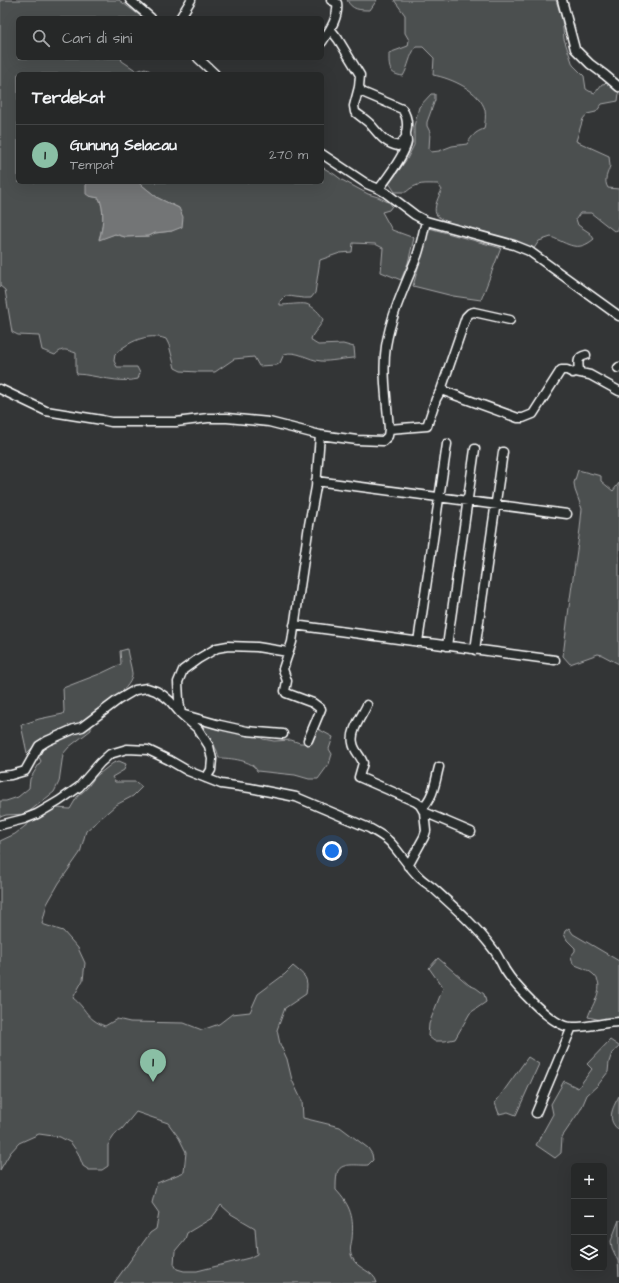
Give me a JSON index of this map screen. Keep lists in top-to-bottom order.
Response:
{
  "page": {
    "search": "Cari di sini",
    "heading": "Terdekat",
    "list": [
      {
        "mark": "1",
        "name": "Gunung Selacau",
        "note": "Tempat",
        "value": "270 m"
      }
    ],
    "pins": "1",
    "map_buttons": ["+", "−"]
  }
}
